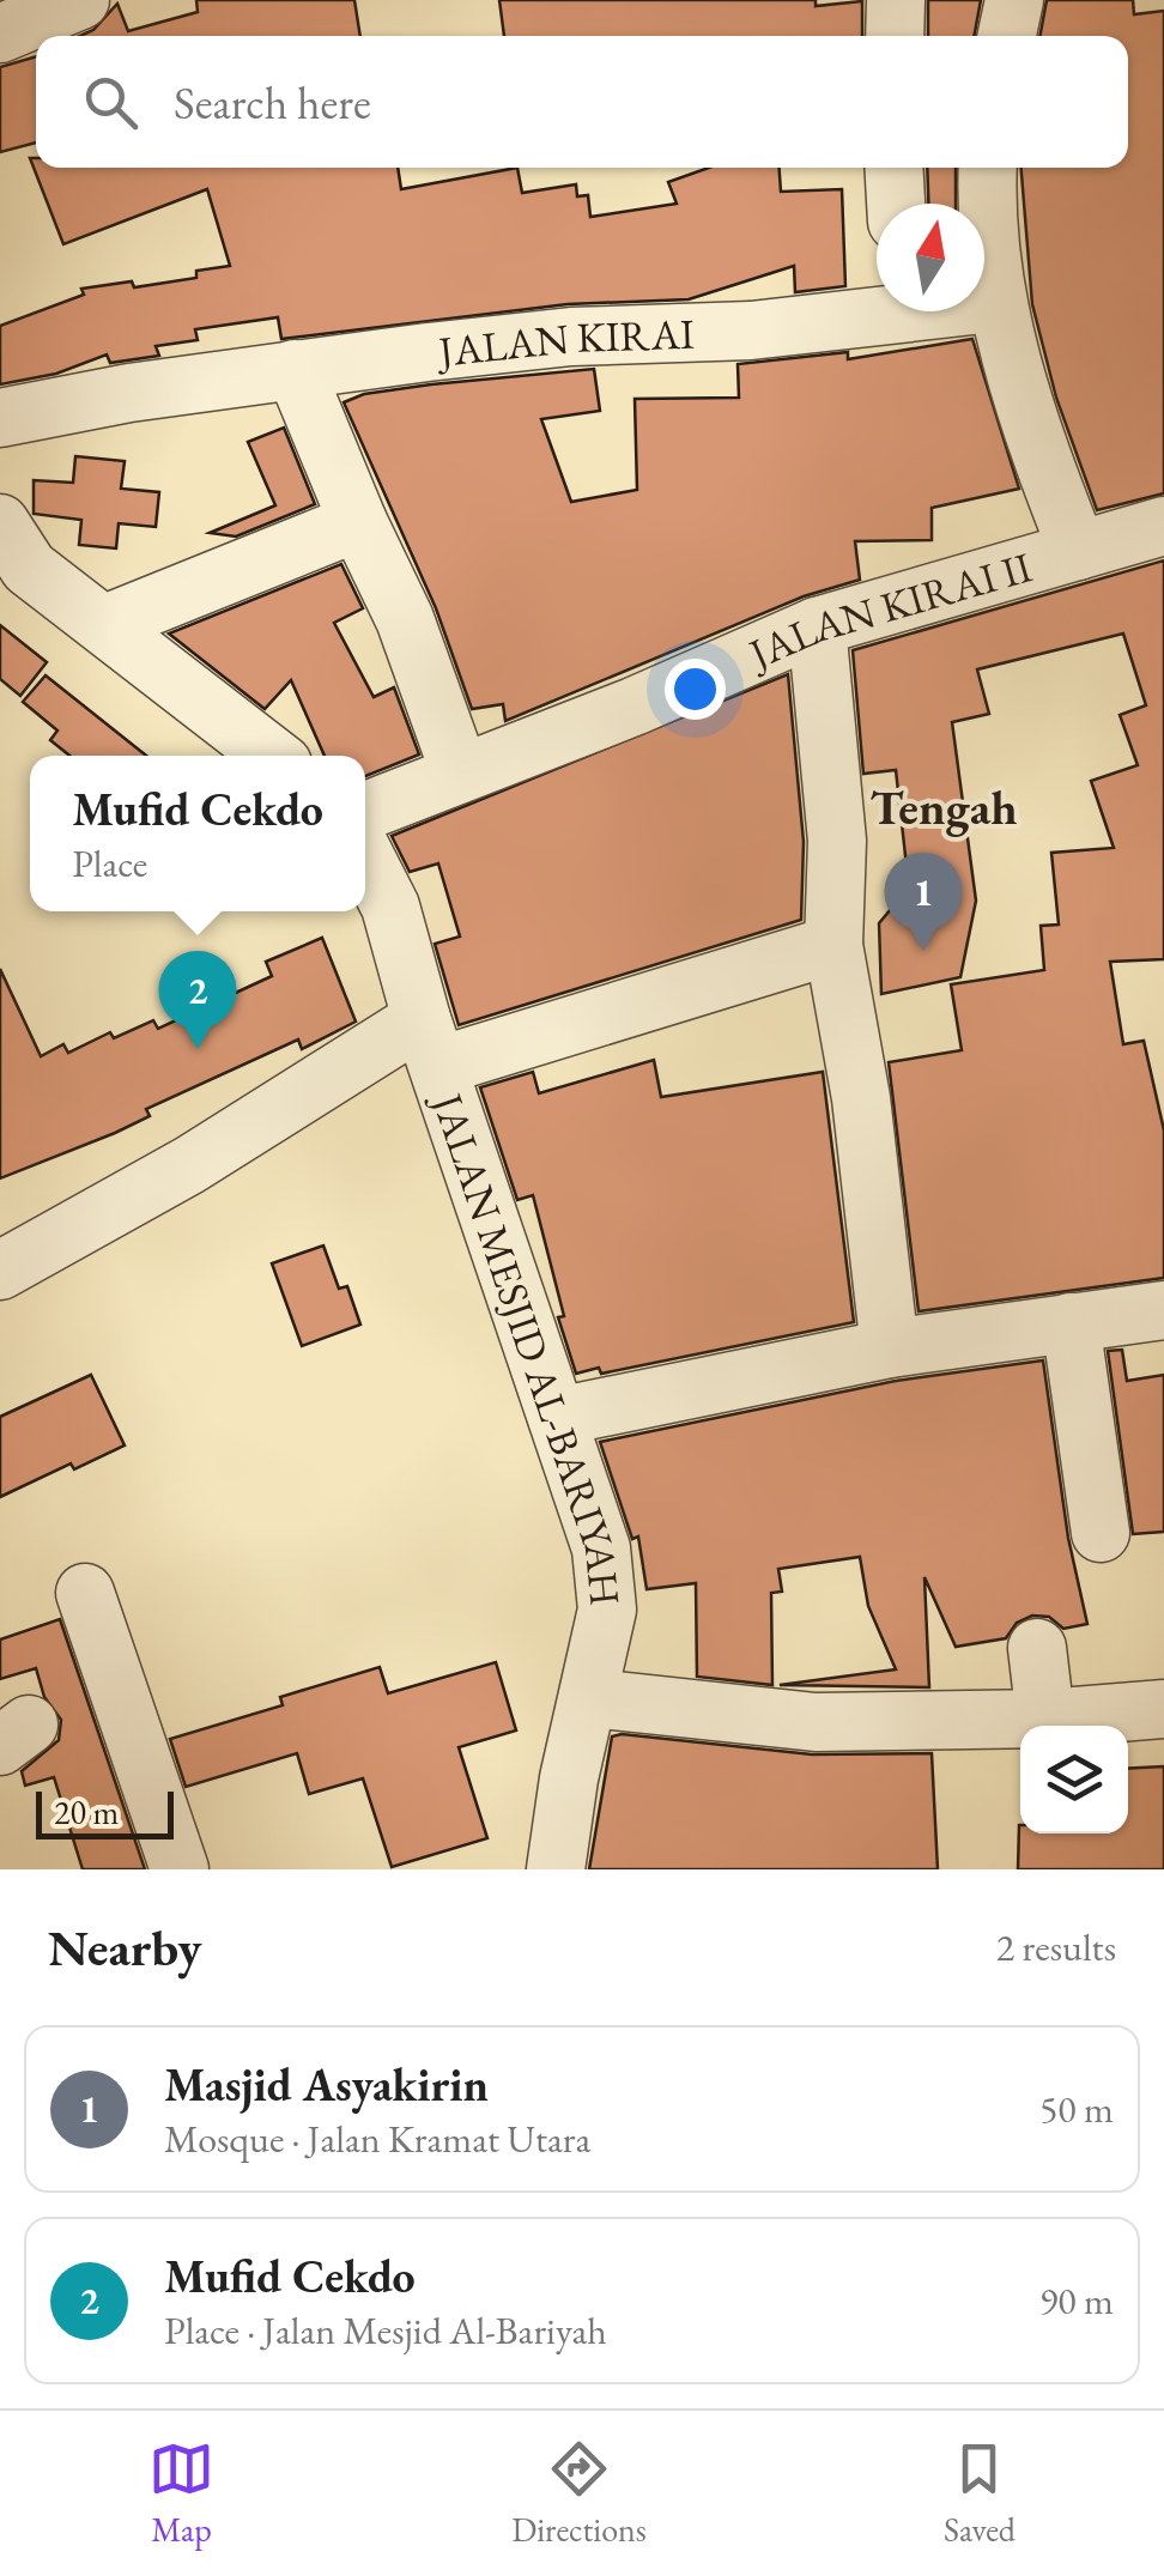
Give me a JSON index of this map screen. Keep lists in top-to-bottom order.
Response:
{
  "streets": {
    "street": ["JALAN KIRAI", "JALAN KIRAI II", "JALAN MESJID AL-BARIYAH"]
  },
  "districts": ["Tengah"],
  "scale_bar": "20 m",
  "north": "top",
  "page": {
    "search": "Search here",
    "popup": ["Mufid Cekdo", "Place"],
    "pins": ["1", "2"],
    "scale": "20 m",
    "heading": ["Nearby", "2 results"],
    "list": [
      {
        "mark": "1",
        "name": "Masjid Asyakirin",
        "note": "Mosque · Jalan Kramat Utara",
        "value": "50 m"
      },
      {
        "mark": "2",
        "name": "Mufid Cekdo",
        "note": "Place · Jalan Mesjid Al-Bariyah",
        "value": "90 m"
      }
    ],
    "nav": ["Map", "Directions", "Saved"]
  }
}
